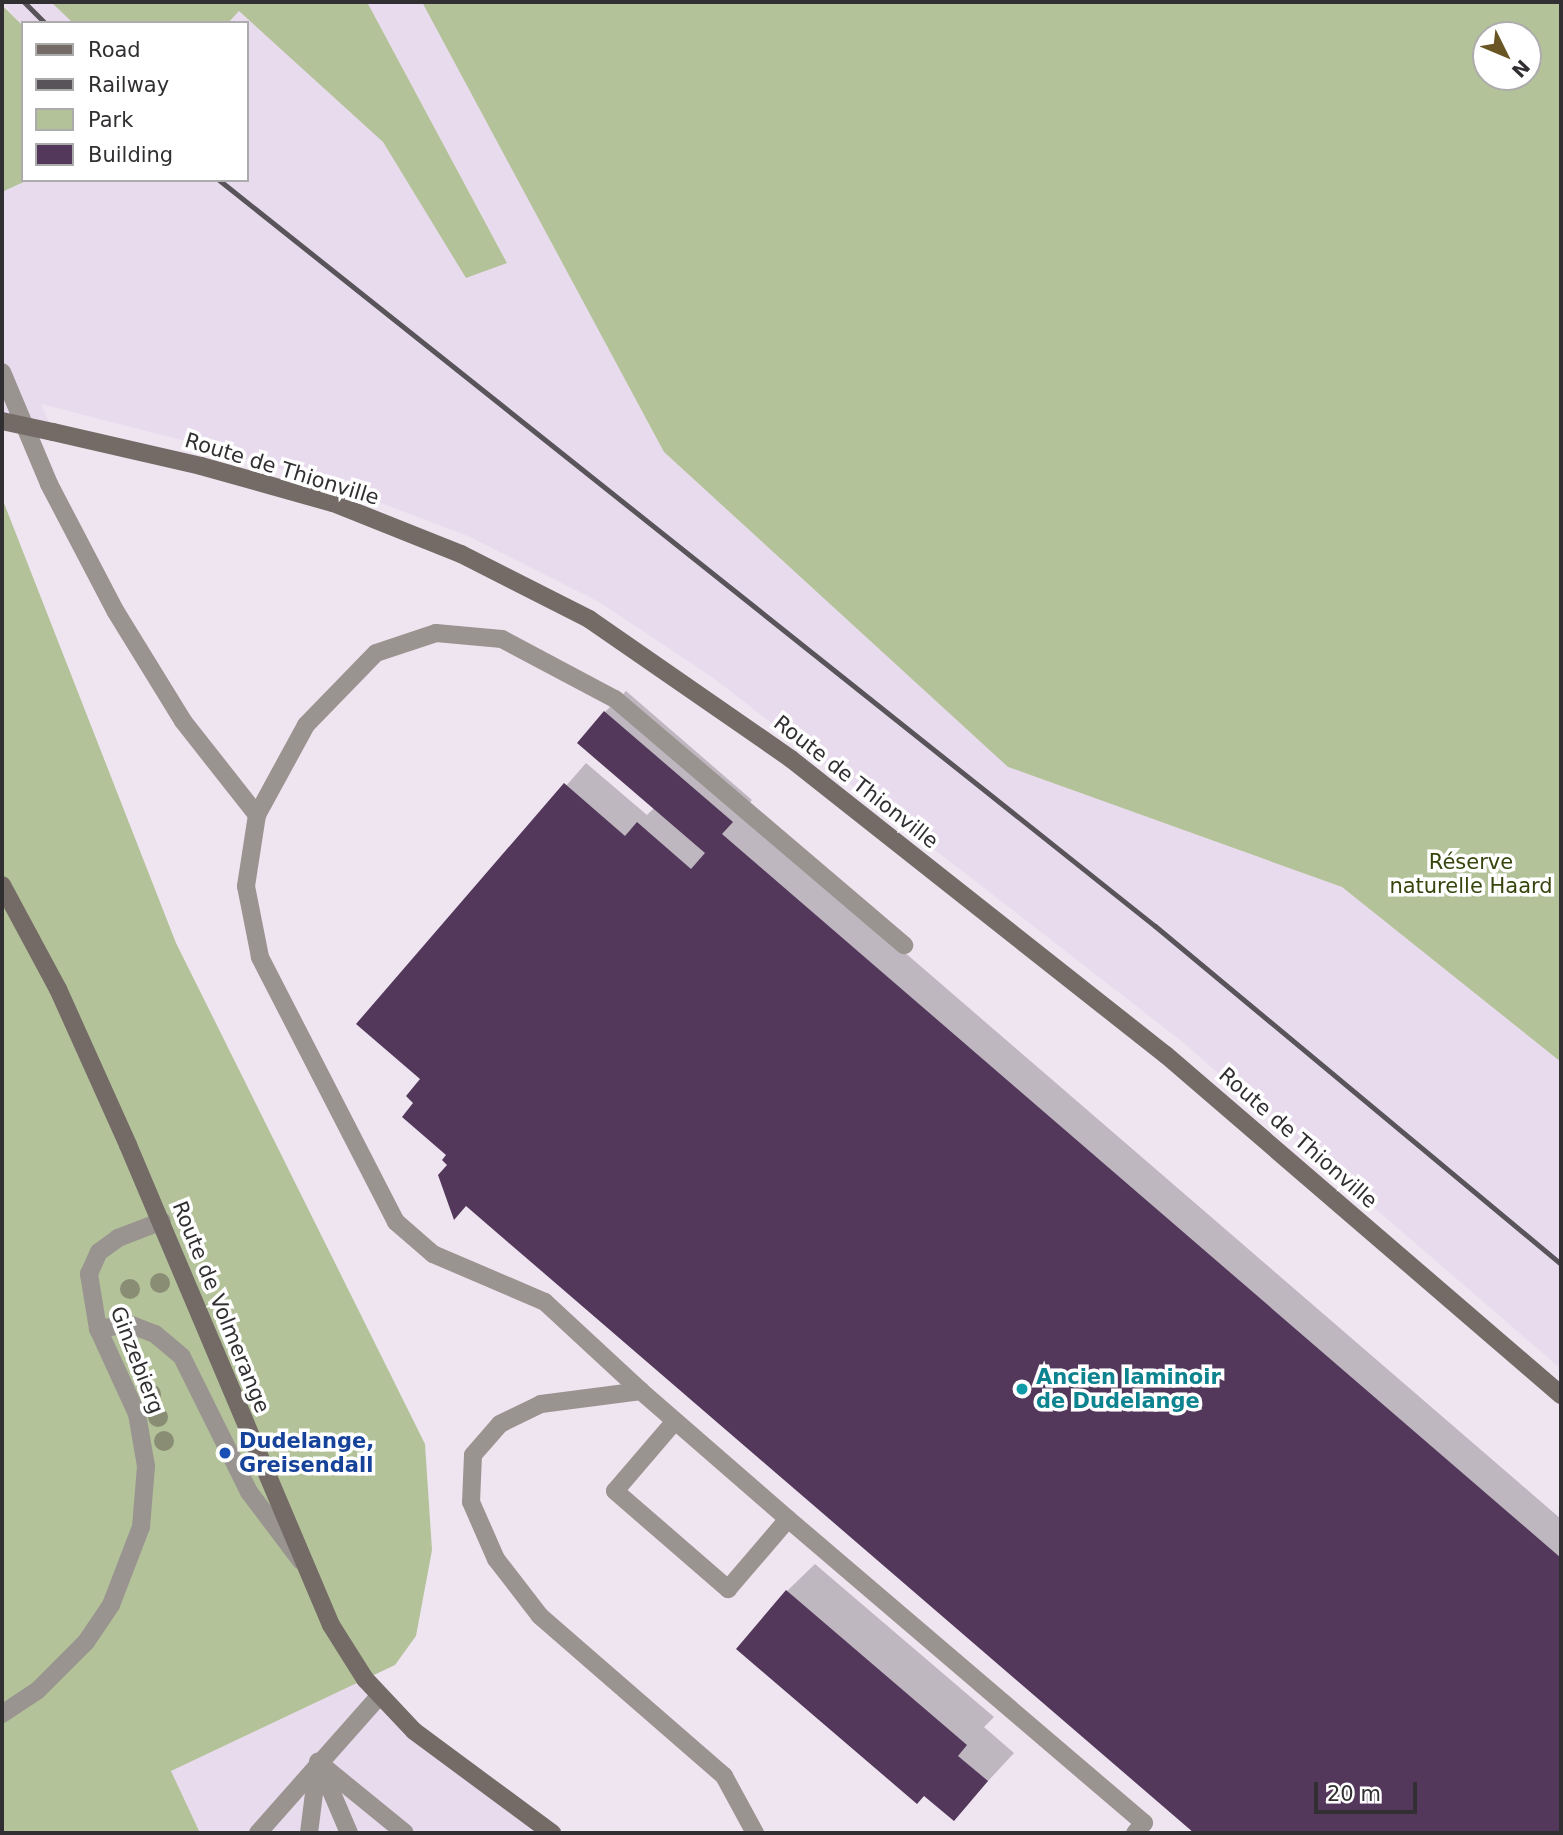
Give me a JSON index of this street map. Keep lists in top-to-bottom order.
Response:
{
  "streets": {
    "main road": ["Route de Thionville", "Route de Volmerange"],
    "street": ["Ginzebierg"]
  },
  "crossings": [
    ["Route de Volmerange", "Ginzebierg"]
  ],
  "parks": ["Réserve naturelle Haard"],
  "places": ["Ancien laminoir de Dudelange", "Dudelange, Greisendall"],
  "legend": [
    "Road",
    "Railway",
    "Park",
    "Building"
  ],
  "scale_bar": "20 m",
  "north": "bottom right"
}
